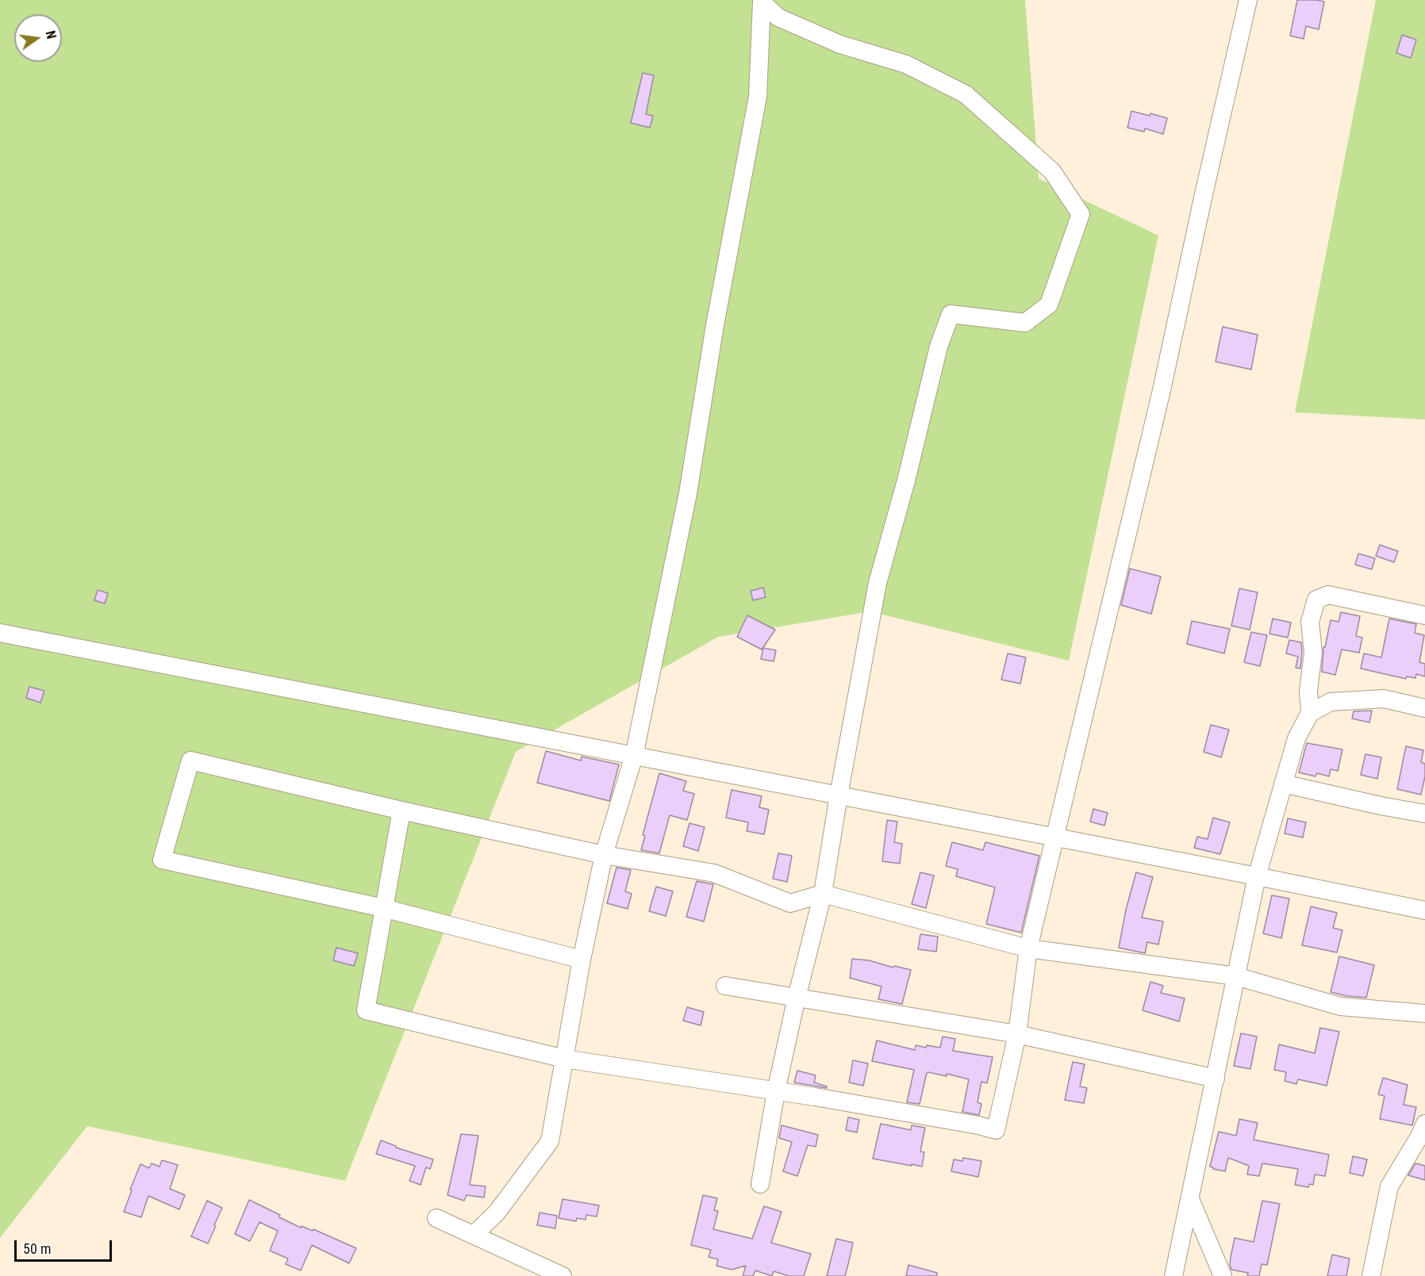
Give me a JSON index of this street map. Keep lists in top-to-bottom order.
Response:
{
  "scale_bar": "50 m",
  "north": "right"
}
